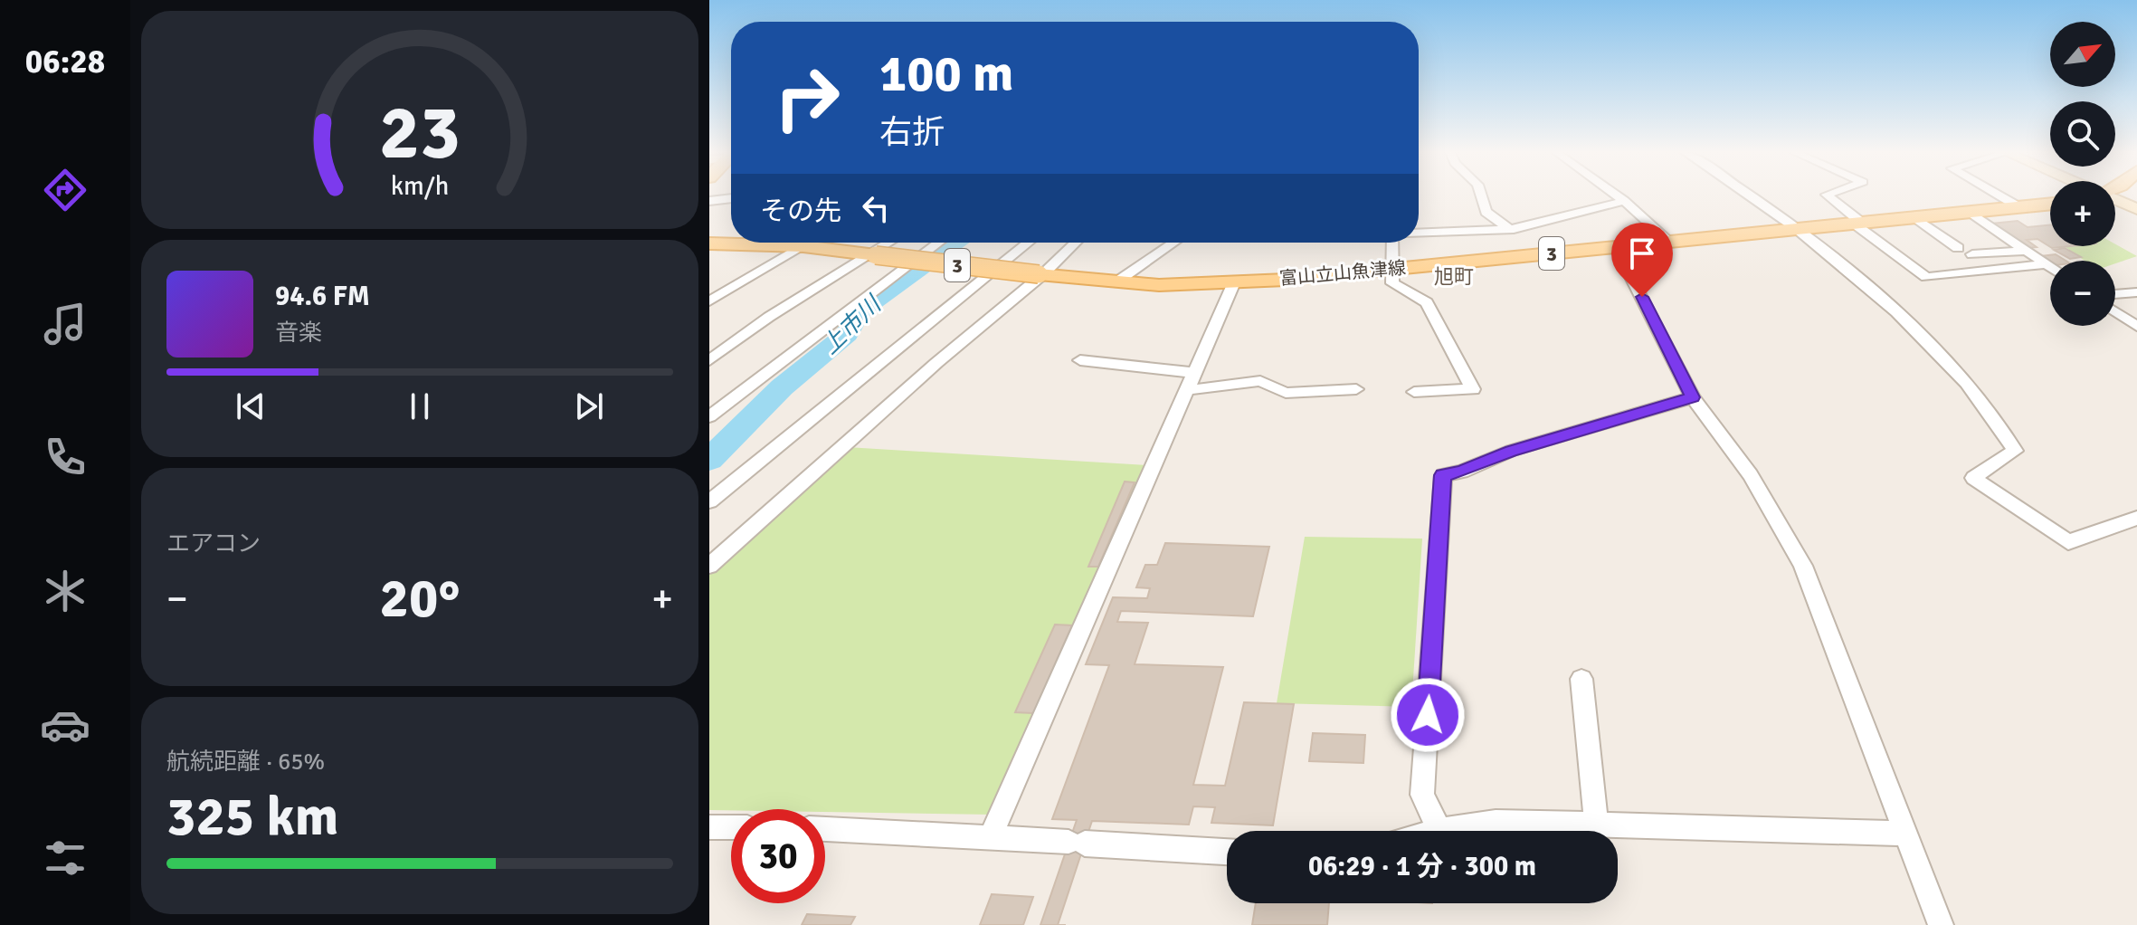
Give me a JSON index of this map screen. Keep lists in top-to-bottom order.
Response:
{
  "streets": {
    "main road": ["3", "富山立山魚津線"]
  },
  "districts": ["旭町"],
  "water": ["上市川"],
  "north": "top right",
  "page": {
    "tabs": "06:28",
    "map_buttons": ["+", "−"],
    "turn": ["100 m", "右折"],
    "then": "その先",
    "song": ["94.6 FM", "音楽"],
    "tile": [
      "エアコン",
      ["航続距離 · 65%", "325 km"]
    ],
    "heat": ["−", "20°", "+"],
    "limit": "30",
    "trip": "06:29 · 1 分 · 300 m",
    "gauge": ["23", "km/h"]
  }
}
